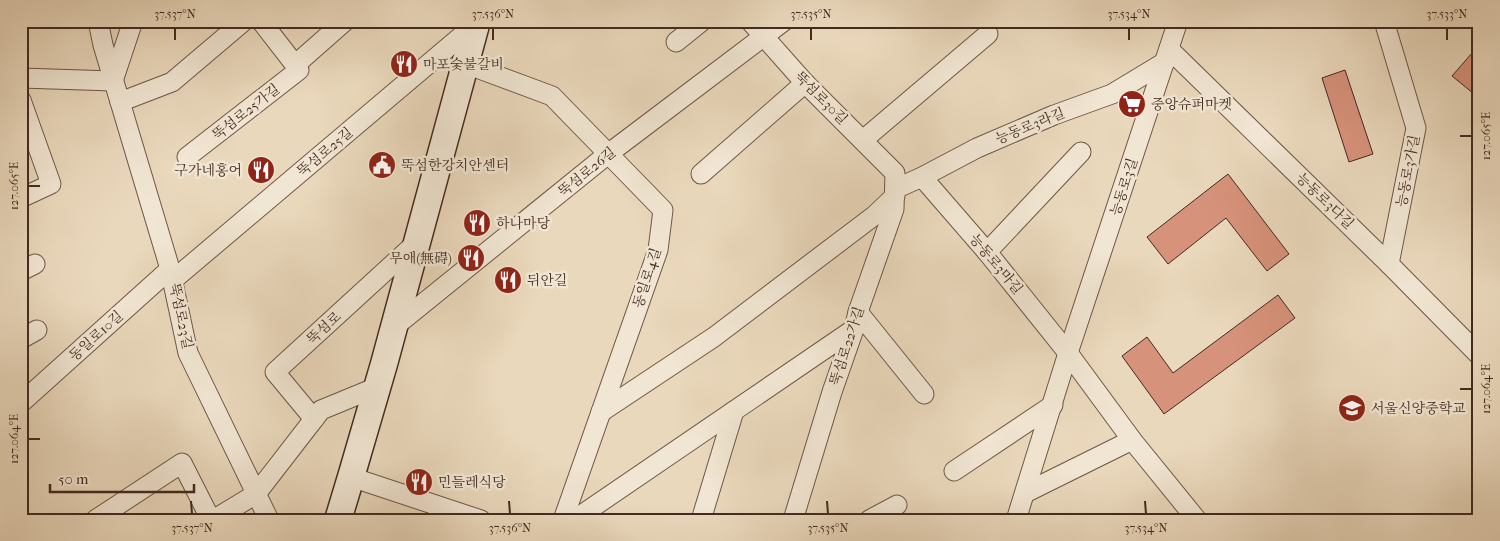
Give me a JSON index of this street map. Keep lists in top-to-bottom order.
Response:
{
  "streets": {
    "street": [
      "뚝섬로30길",
      "뚝섬로25가길",
      "능동로3라길",
      "뚝섬로25길",
      "능동로3가길",
      "뚝섬로26길",
      "능동로3길",
      "능동로3다길",
      "능동로3마길",
      "동일로4길",
      "뚝섬로23길",
      "뚝섬로",
      "동일로10길",
      "뚝섬로22가길"
    ]
  },
  "crossings": [
    ["뚝섬로30길", "능동로3라길"],
    ["뚝섬로30길", "뚝섬로26길"],
    ["뚝섬로30길", "뚝섬로22가길"],
    ["능동로3라길", "능동로3길"],
    ["능동로3라길", "능동로3다길"],
    ["능동로3라길", "능동로3마길"],
    ["능동로3라길", "뚝섬로22가길"],
    ["뚝섬로25길", "뚝섬로23길"],
    ["뚝섬로25길", "동일로10길"],
    ["능동로3가길", "능동로3다길"],
    ["뚝섬로26길", "동일로4길"],
    ["능동로3길", "능동로3다길"],
    ["능동로3길", "능동로3마길"],
    ["뚝섬로23길", "동일로10길"]
  ],
  "places": {
    "restaurant": [
      "마포숯불갈비",
      "구가네홍어",
      "하나마당",
      "무애(無碍)",
      "뒤안길",
      "민들레식당"
    ],
    "supermarket": ["중앙슈퍼마켓"],
    "public building": ["뚝섬한강치안센터"],
    "school or university": ["서울신양중학교"]
  },
  "scale_bar": "50 m",
  "coordinates": [
    "37.537°N",
    "37.536°N",
    "37.535°N",
    "37.534°N",
    "37.533°N",
    "127.065°E",
    "127.064°E"
  ]
}
